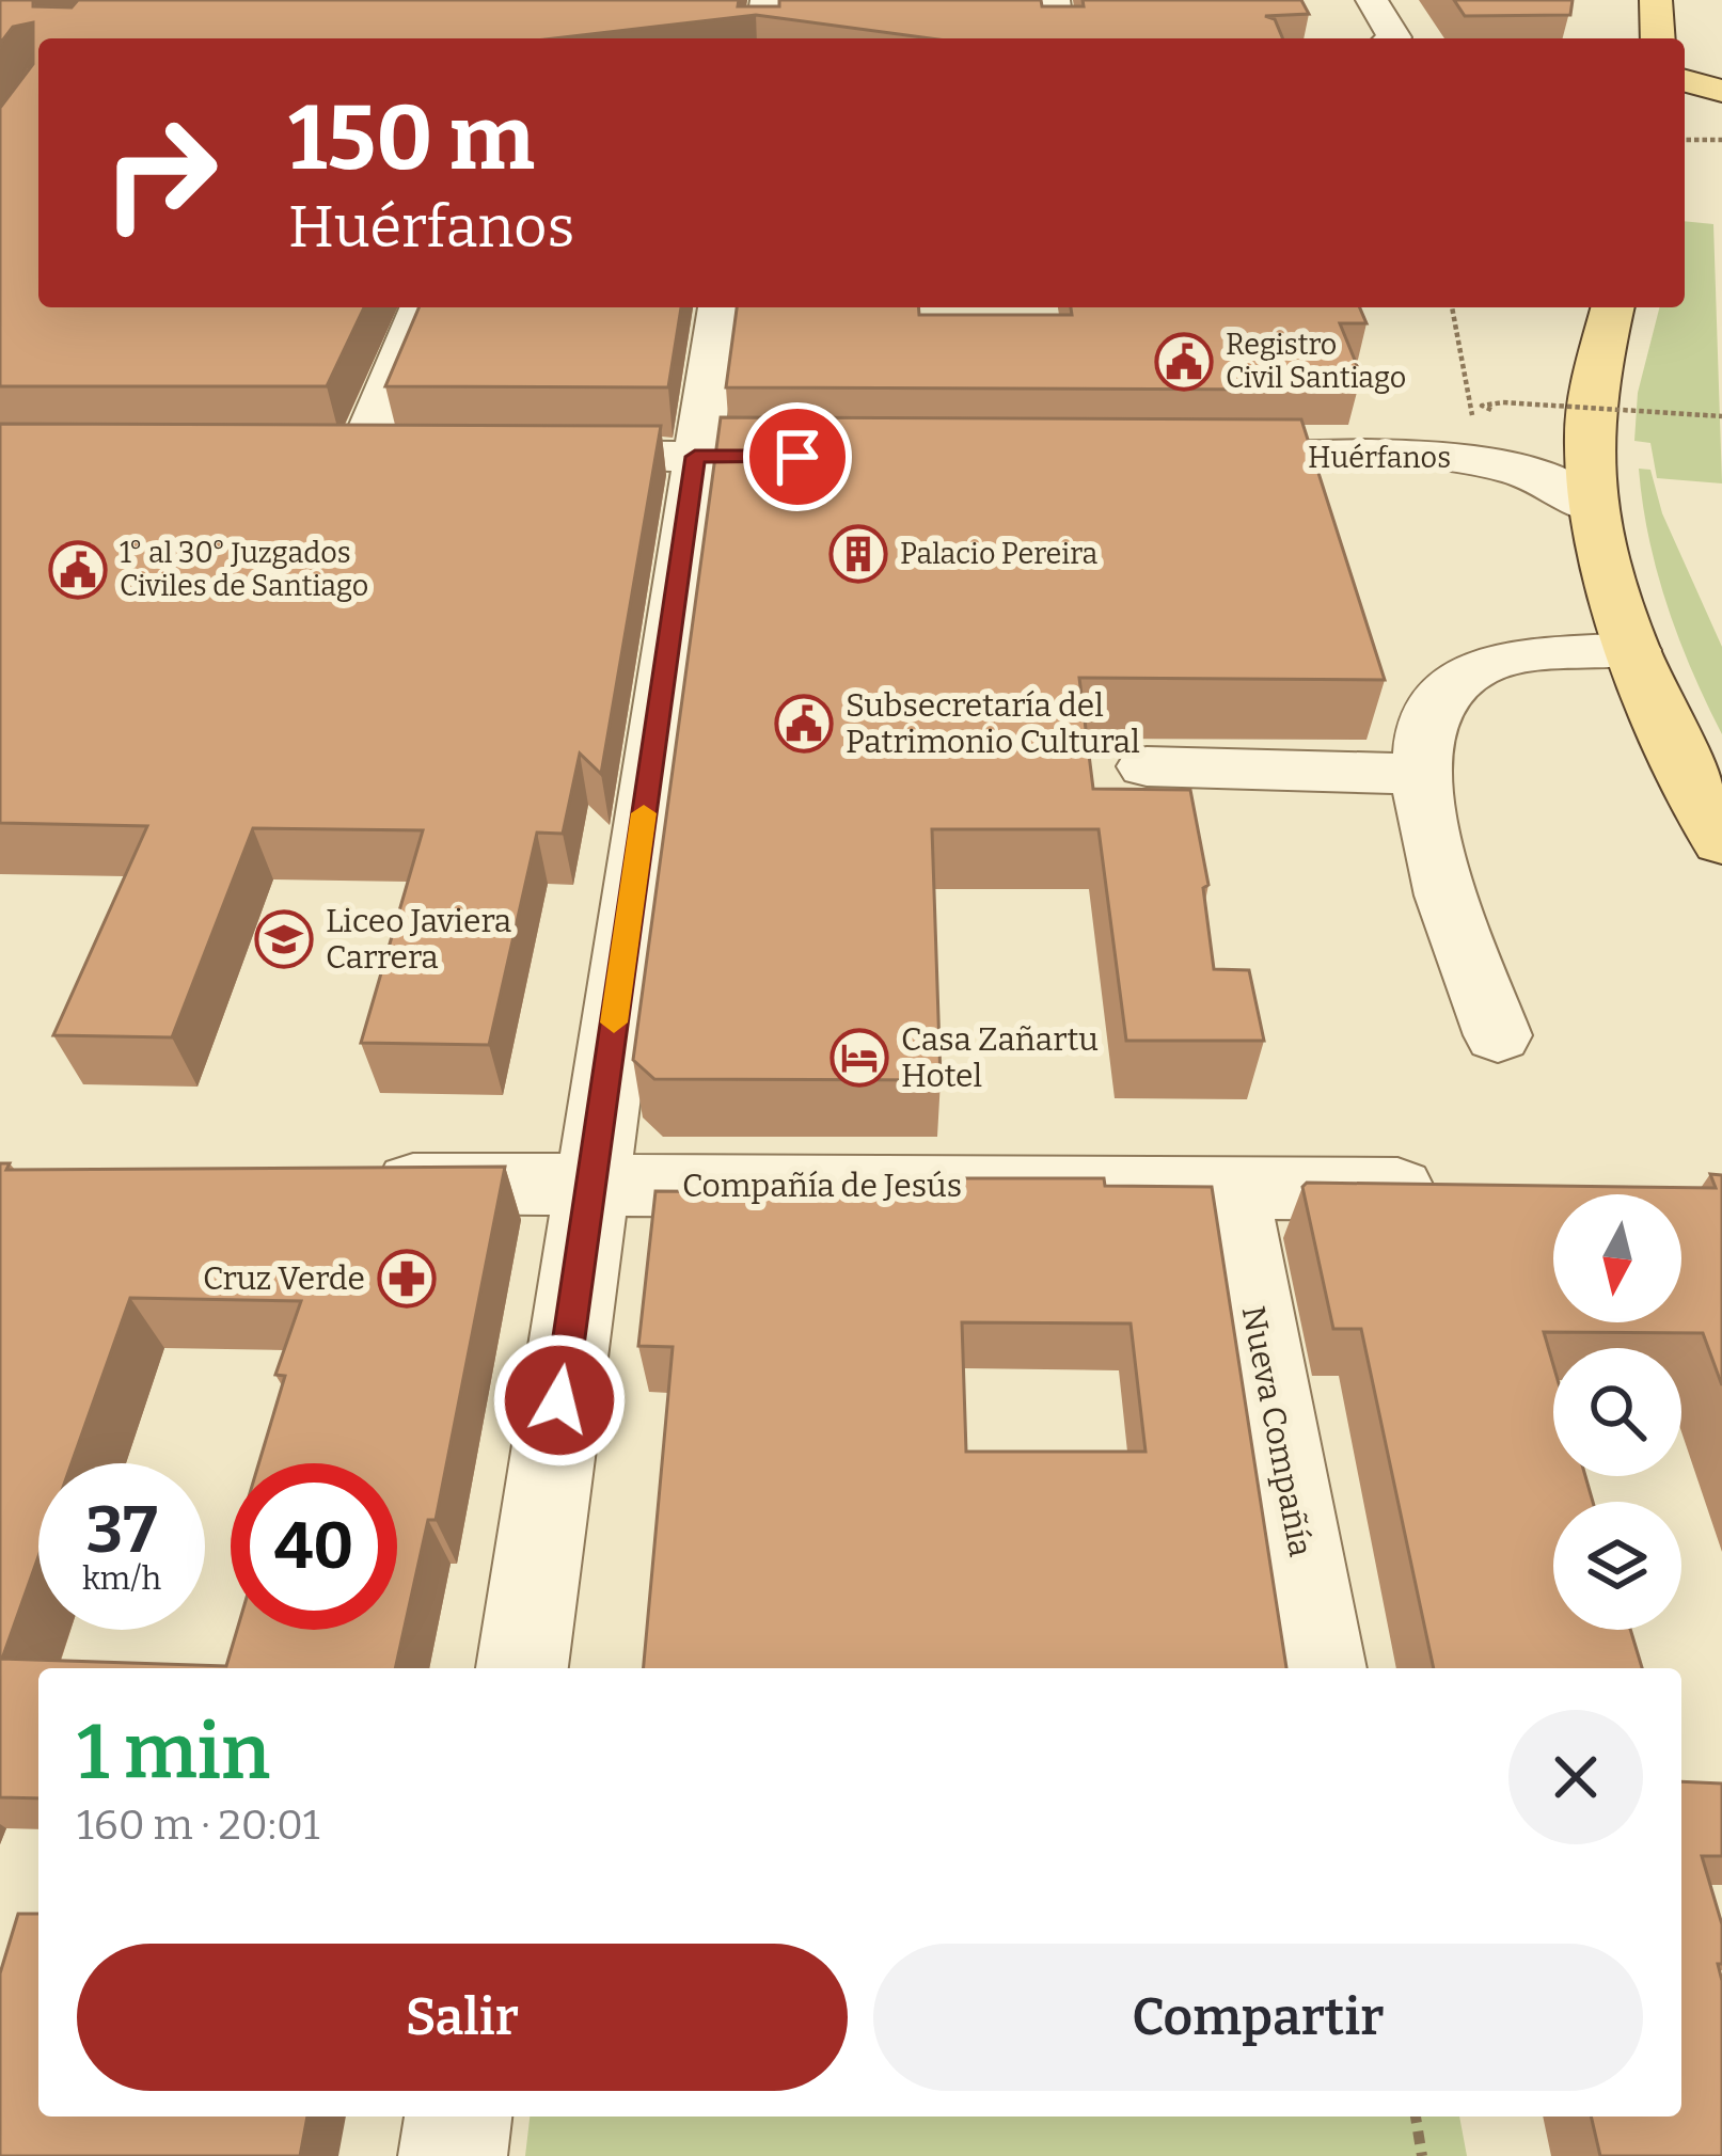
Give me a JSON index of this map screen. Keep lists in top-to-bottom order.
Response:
{
  "streets": {
    "street": ["Huérfanos", "Compañía de Jesús", "Nueva Compañía"]
  },
  "crossings": [
    ["Compañía de Jesús", "Nueva Compañía"]
  ],
  "places": {
    "public building": ["Registro Civil Santiago", "1° al 30° Juzgados Civiles de Santiago", "Subsecretaría del Patrimonio Cultural"],
    "building": ["Palacio Pereira"],
    "school or university": ["Liceo Javiera Carrera"],
    "hotel": ["Casa Zañartu Hotel"],
    "pharmacy": ["Cruz Verde"]
  },
  "north": "bottom",
  "page": {
    "turn": ["150 m", "Huérfanos"],
    "speed": "37 km/h",
    "limit": "40",
    "heading": ["1 min", "160 m · 20:01"],
    "buttons": ["Salir", "Compartir"]
  }
}
